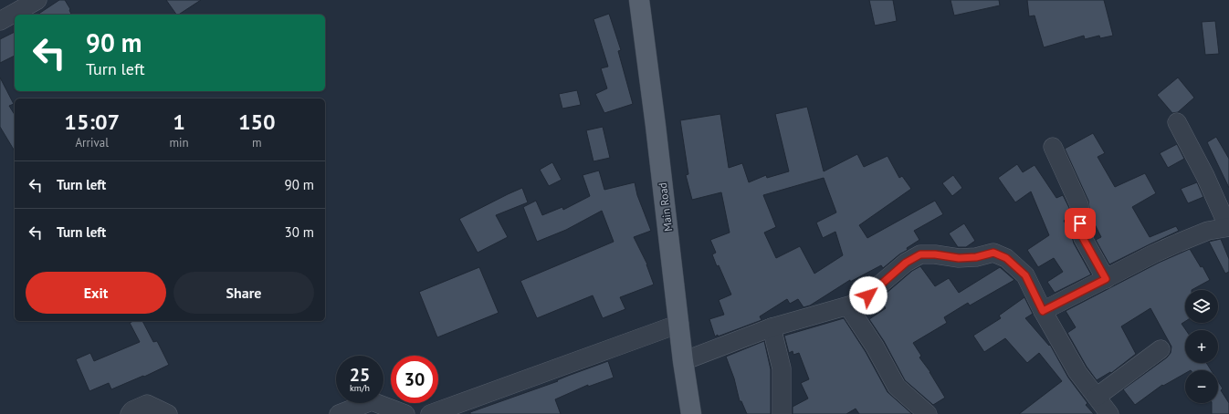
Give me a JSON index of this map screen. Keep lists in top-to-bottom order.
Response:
{
  "streets": {
    "main road": ["Main Road"]
  },
  "page": {
    "turn": ["90 m", "Turn left"],
    "eta": [
      "15:07",
      "Arrival",
      "1",
      "min",
      "150",
      "m"
    ],
    "list": [
      {
        "name": "Turn left",
        "value": "90 m"
      },
      {
        "name": "Turn left",
        "value": "30 m"
      }
    ],
    "buttons": ["Exit", "Share"],
    "map_buttons": ["+", "−"],
    "speed": "25 km/h",
    "limit": "30"
  }
}
